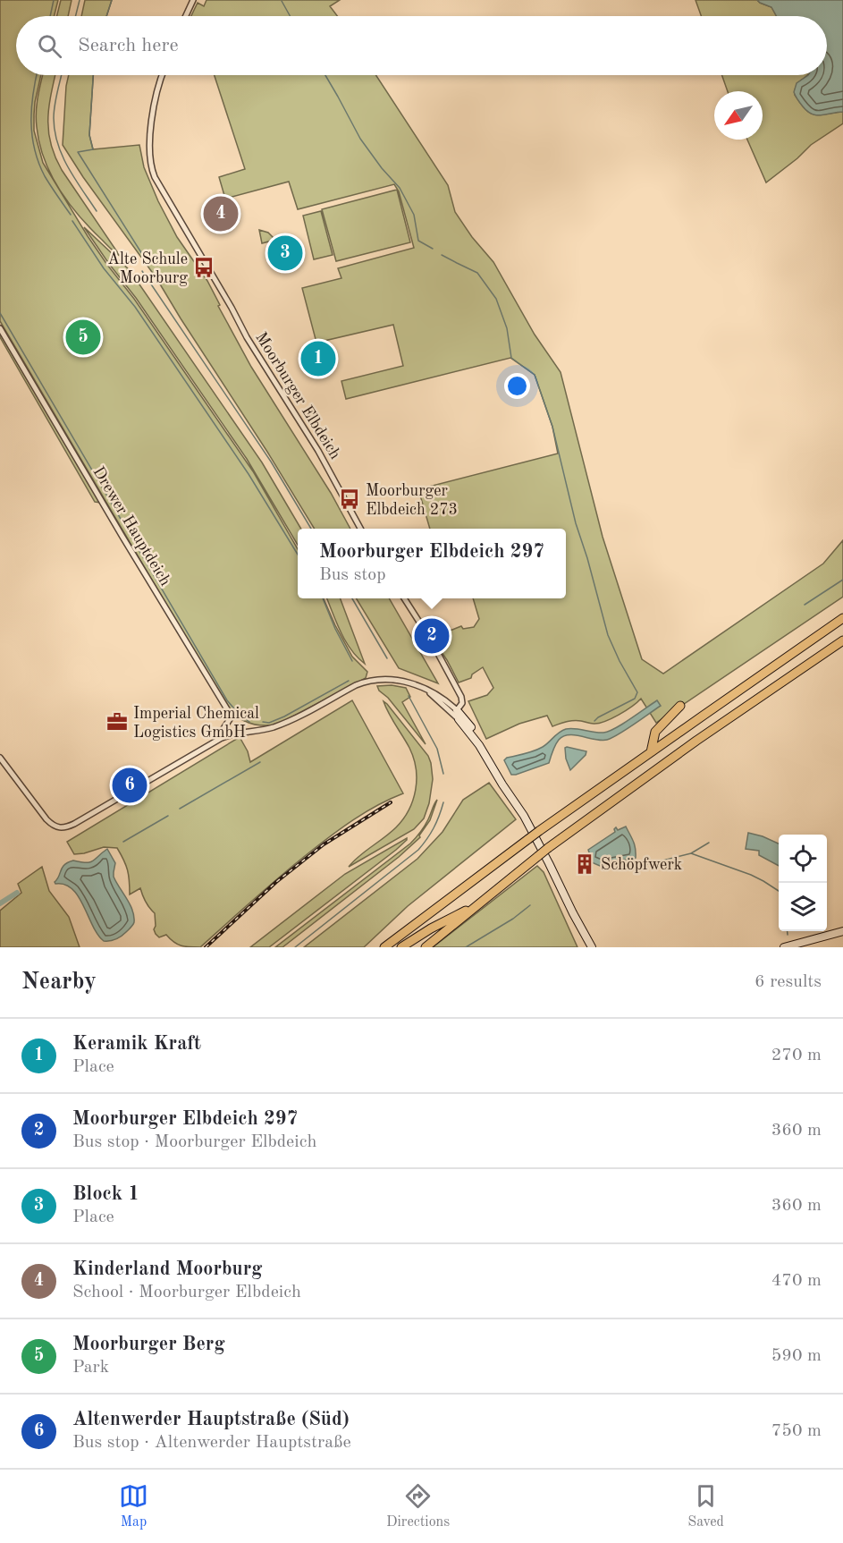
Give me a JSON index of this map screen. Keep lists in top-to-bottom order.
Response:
{
  "streets": {
    "street": ["Moorburger Elbdeich", "Drewer Hauptdeich"]
  },
  "places": {
    "bus stop": ["Alte Schule Moorburg", "Moorburger Elbdeich 273"],
    "office": ["Imperial Chemical Logistics GmbH"],
    "building": ["Schöpfwerk"]
  },
  "north": "bottom left",
  "page": {
    "search": "Search here",
    "pins": [
      "4",
      "3",
      "5",
      "1",
      "2",
      "6"
    ],
    "popup": ["Moorburger Elbdeich 297", "Bus stop"],
    "heading": ["Nearby", "6 results"],
    "list": [
      {
        "mark": "1",
        "name": "Keramik Kraft",
        "note": "Place",
        "value": "270 m"
      },
      {
        "mark": "2",
        "name": "Moorburger Elbdeich 297",
        "note": "Bus stop · Moorburger Elbdeich",
        "value": "360 m"
      },
      {
        "mark": "3",
        "name": "Block 1",
        "note": "Place",
        "value": "360 m"
      },
      {
        "mark": "4",
        "name": "Kinderland Moorburg",
        "note": "School · Moorburger Elbdeich",
        "value": "470 m"
      },
      {
        "mark": "5",
        "name": "Moorburger Berg",
        "note": "Park",
        "value": "590 m"
      },
      {
        "mark": "6",
        "name": "Altenwerder Hauptstraße (Süd)",
        "note": "Bus stop · Altenwerder Hauptstraße",
        "value": "750 m"
      }
    ],
    "nav": ["Map", "Directions", "Saved"]
  }
}
